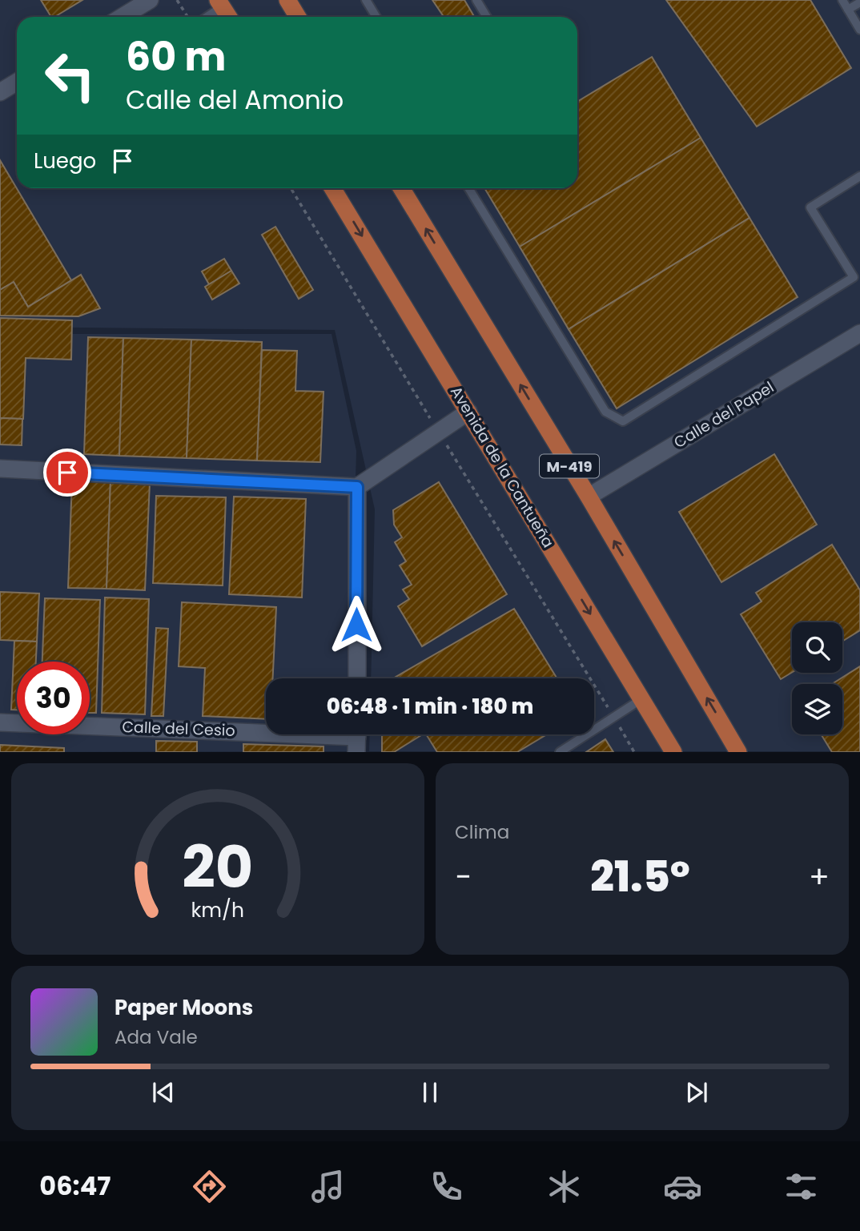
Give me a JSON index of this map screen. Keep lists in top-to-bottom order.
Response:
{
  "streets": {
    "main road": ["M-419", "Avenida de la Cantueña"],
    "street": ["Calle del Papel", "Calle del Cesio"]
  },
  "crossings": [
    ["Calle del Papel", "M-419"]
  ],
  "page": {
    "turn": ["60 m", "Calle del Amonio"],
    "then": "Luego",
    "limit": "30",
    "trip": "06:48 · 1 min · 180 m",
    "tile": "Clima",
    "heat": ["−", "21.5°", "+"],
    "song": ["Paper Moons", "Ada Vale"],
    "tabs": "06:47",
    "gauge": ["20", "km/h"]
  }
}
